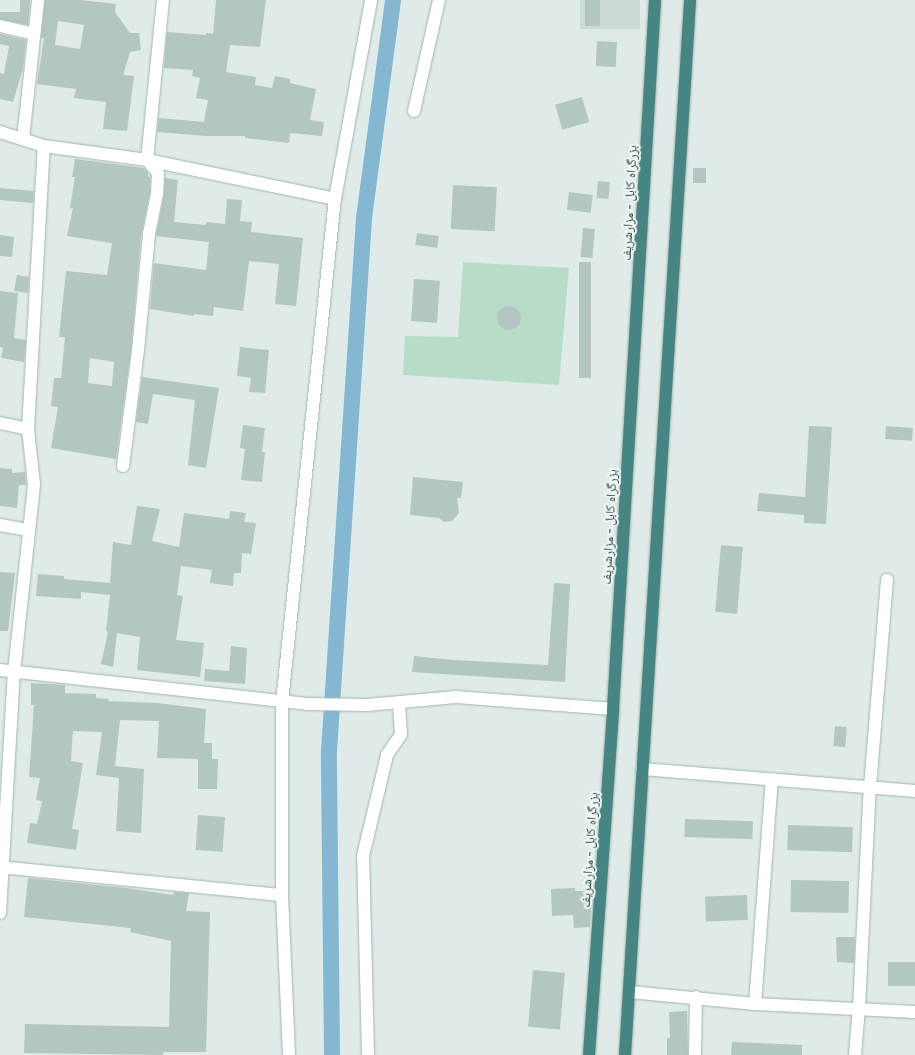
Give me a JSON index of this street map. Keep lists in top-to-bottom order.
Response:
{
  "streets": {
    "highway": ["بزرگراه کابل - مزارشریف"]
  }
}
